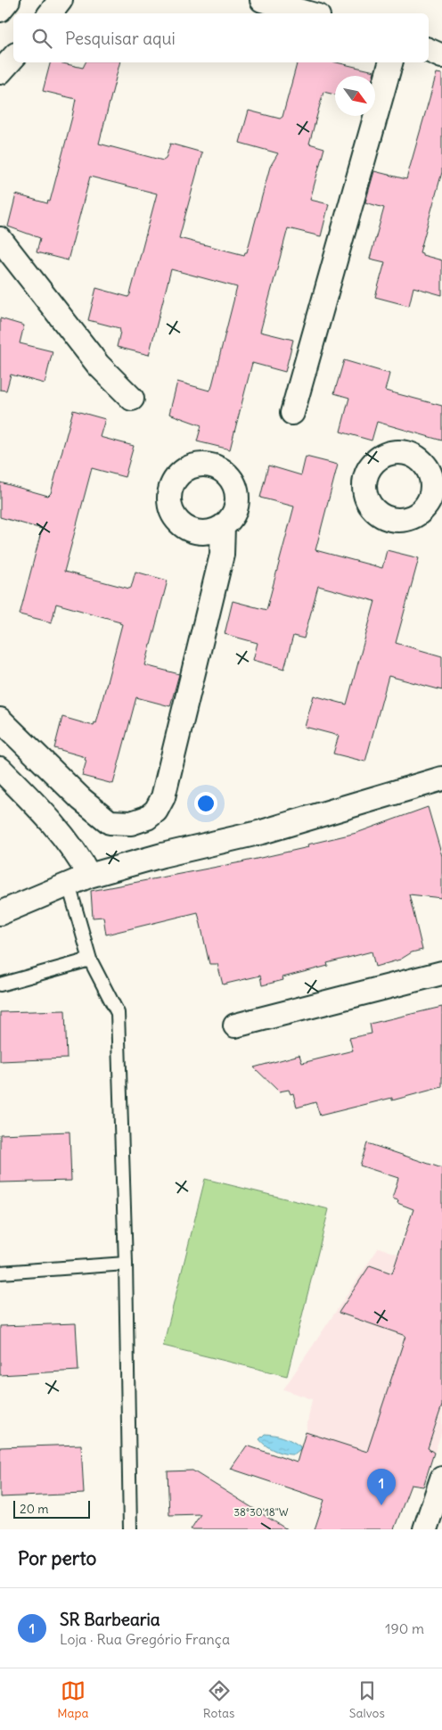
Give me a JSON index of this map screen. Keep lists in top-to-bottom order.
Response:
{
  "scale_bar": "20 m",
  "north": "bottom right",
  "page": {
    "search": "Pesquisar aqui",
    "pins": "1",
    "scale": "20 m",
    "heading": "Por perto",
    "list": [
      {
        "mark": "1",
        "name": "SR Barbearia",
        "note": "Loja · Rua Gregório França",
        "value": "190 m"
      }
    ],
    "nav": ["Mapa", "Rotas", "Salvos"]
  },
  "coordinates": ["38°30'18\"W"]
}
